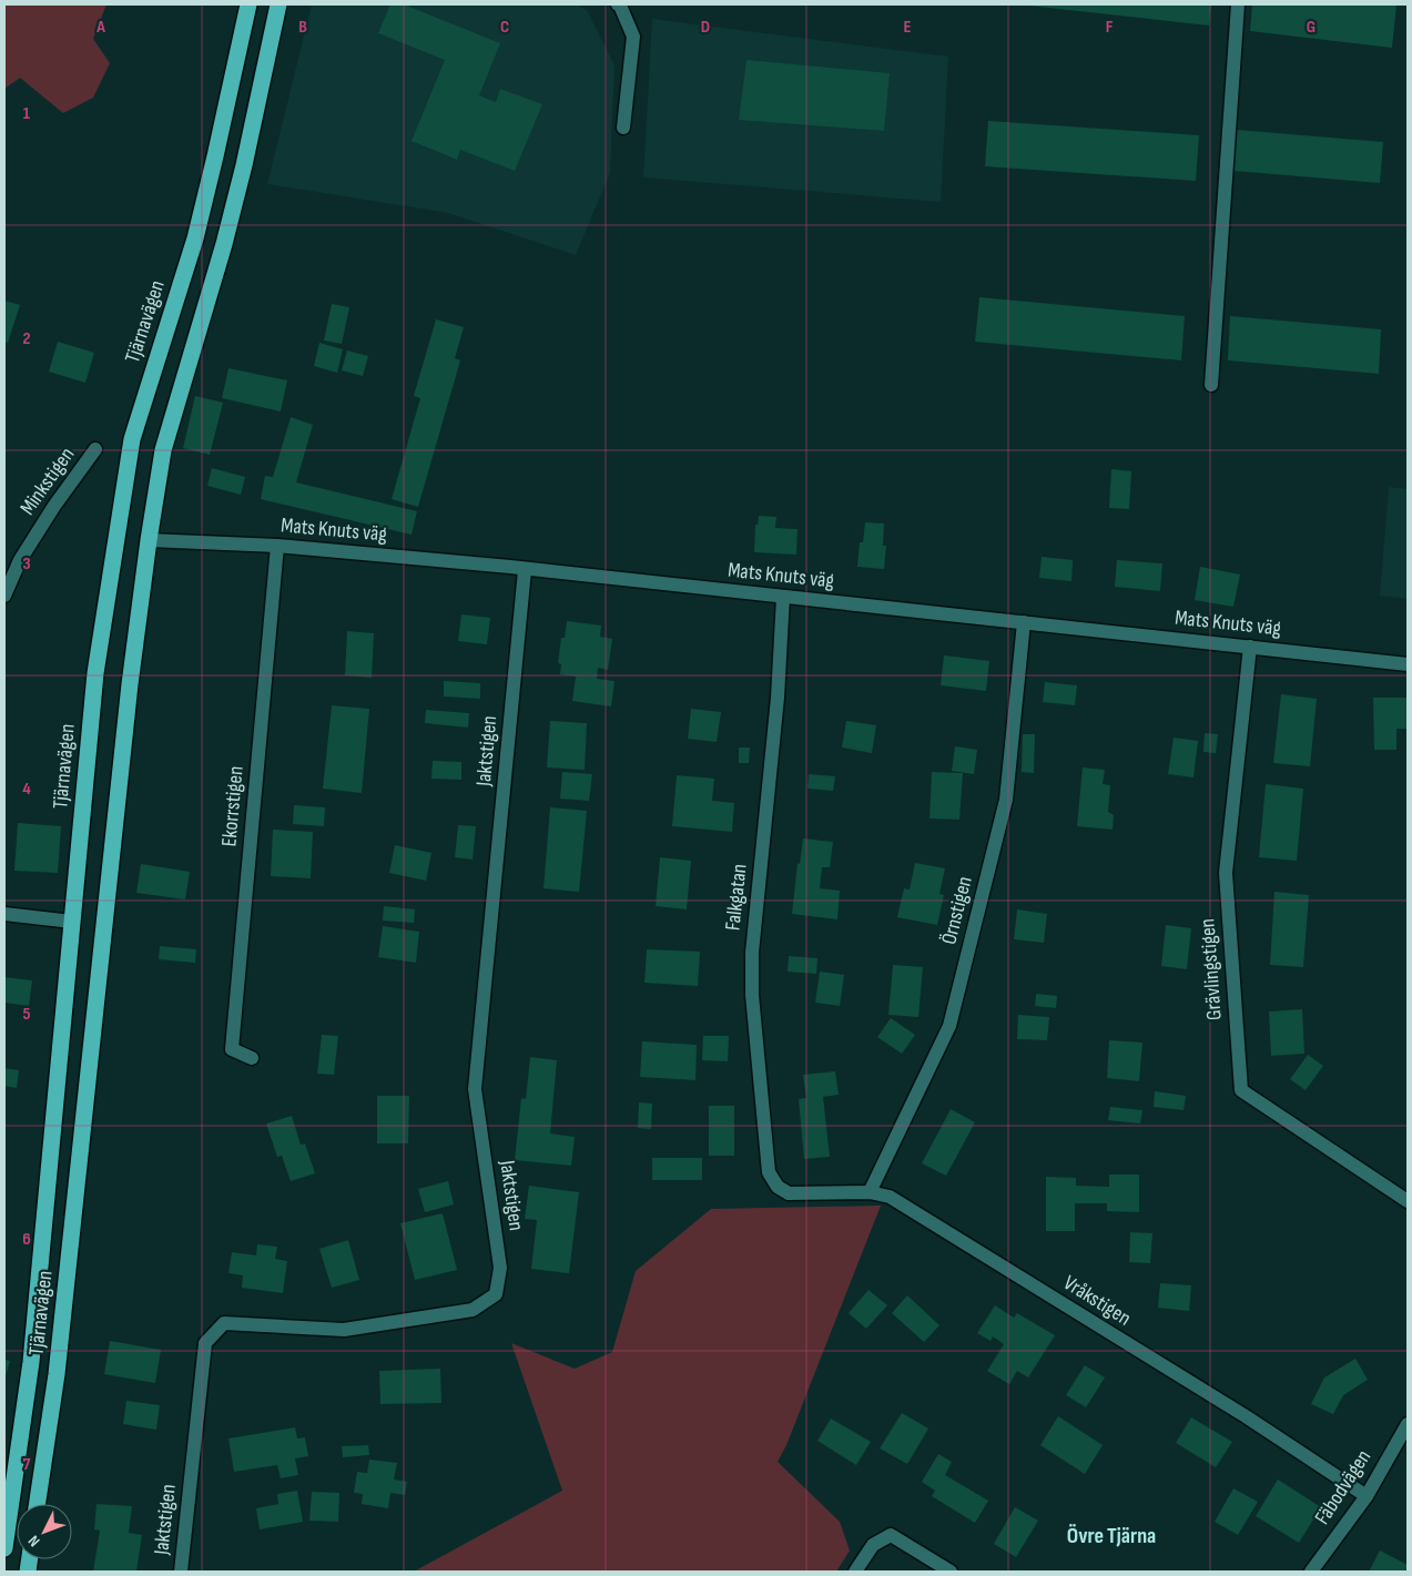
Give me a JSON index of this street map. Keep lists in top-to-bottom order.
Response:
{
  "streets": {
    "highway": ["Tjärnavägen"],
    "street": [
      "Minkstigen",
      "Mats Knuts väg",
      "Jaktstigen",
      "Ekorrstigen",
      "Falkgatan",
      "Örnstigen",
      "Grävlingstigen",
      "Vråkstigen",
      "Fäbodvägen"
    ]
  },
  "crossings": [
    ["Tjärnavägen", "Mats Knuts väg"],
    ["Mats Knuts väg", "Jaktstigen"],
    ["Mats Knuts väg", "Ekorrstigen"],
    ["Mats Knuts väg", "Falkgatan"],
    ["Mats Knuts väg", "Örnstigen"],
    ["Mats Knuts väg", "Grävlingstigen"],
    ["Falkgatan", "Vråkstigen"],
    ["Örnstigen", "Vråkstigen"],
    ["Vråkstigen", "Fäbodvägen"]
  ],
  "districts": ["Övre Tjärna"],
  "north": "bottom left",
  "grid": {
    "columns": [
      "A",
      "B",
      "C",
      "D",
      "E",
      "F",
      "G"
    ],
    "rows": [
      "1",
      "2",
      "3",
      "4",
      "5",
      "6",
      "7"
    ]
  }
}
